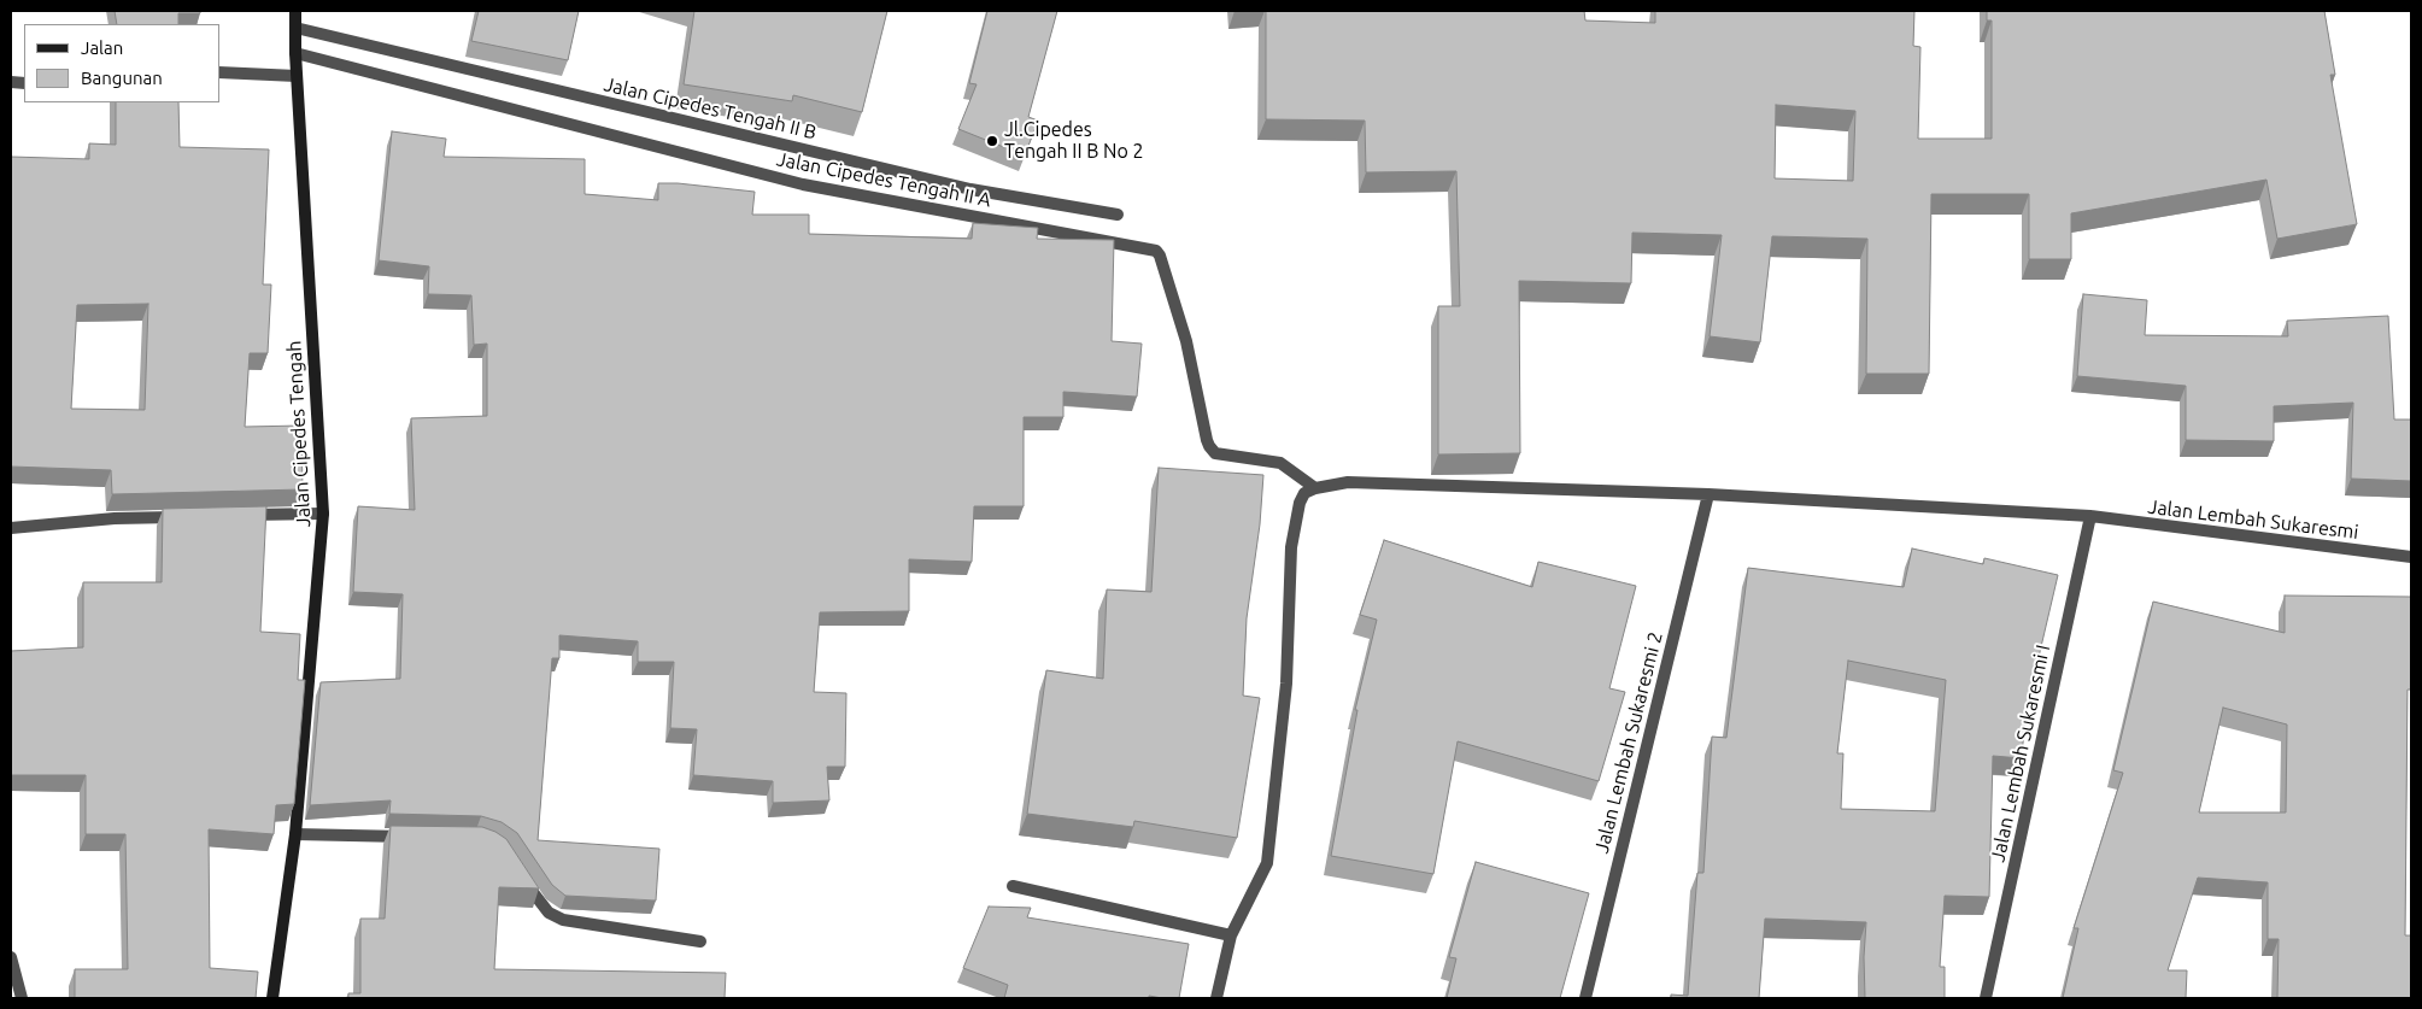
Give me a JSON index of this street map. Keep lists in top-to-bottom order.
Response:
{
  "streets": {
    "street": [
      "Jalan Cipedes Tengah II B",
      "Jalan Cipedes Tengah II A",
      "Jalan Cipedes Tengah",
      "Jalan Lembah Sukaresmi",
      "Jalan Lembah Sukaresmi 2",
      "Jalan Lembah Sukaresmi I"
    ]
  },
  "crossings": [
    ["Jalan Cipedes Tengah II B", "Jalan Cipedes Tengah"],
    ["Jalan Cipedes Tengah II A", "Jalan Cipedes Tengah"],
    ["Jalan Cipedes Tengah II A", "Jalan Lembah Sukaresmi"],
    ["Jalan Lembah Sukaresmi", "Jalan Lembah Sukaresmi 2"],
    ["Jalan Lembah Sukaresmi", "Jalan Lembah Sukaresmi I"]
  ],
  "places": ["Jl.Cipedes Tengah II B No 2"],
  "legend": ["Jalan", "Bangunan"]
}
